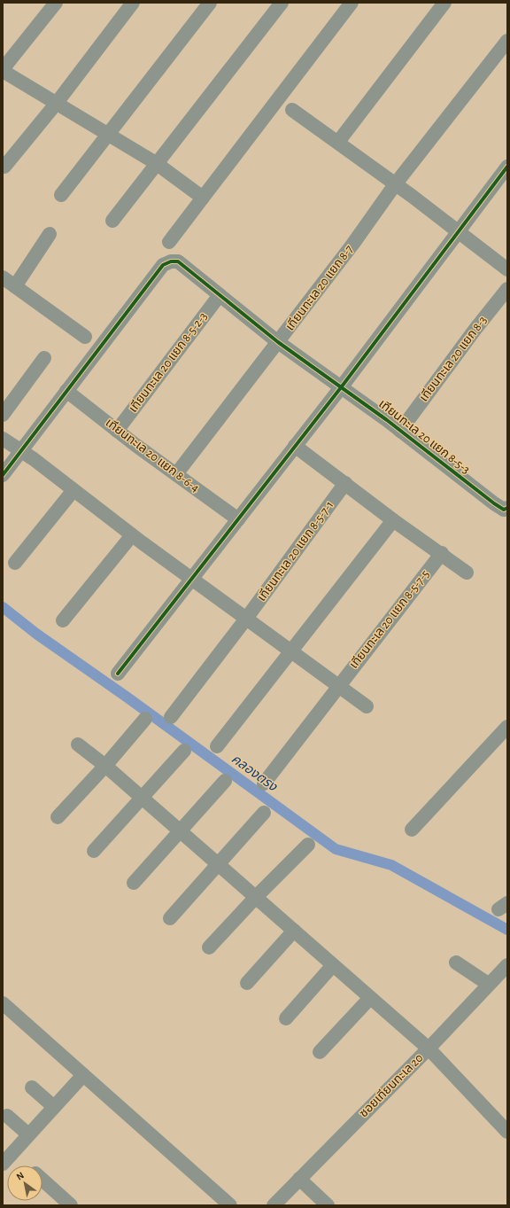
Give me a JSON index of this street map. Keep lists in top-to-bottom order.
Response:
{
  "streets": {
    "street": [
      "เทียนทะเล 20 แยก 8-7",
      "เทียนทะเล 20 แยก 8-3",
      "เทียนทะเล 20 แยก 8-5-2-3",
      "เทียนทะเล 20 แยก 8-5-3",
      "เทียนทะเล 20 แยก 8-6-4",
      "เทียนทะเล 20 แยก 8-5-7-1",
      "เทียนทะเล 20 แยก 8-5-7-5",
      "ซอยเทียนทะเล 20"
    ]
  },
  "crossings": [
    ["เทียนทะเล 20 แยก 8-7", "เทียนทะเล 20 แยก 8-5-3"],
    ["เทียนทะเล 20 แยก 8-7", "เทียนทะเล 20 แยก 8-6-4"],
    ["เทียนทะเล 20 แยก 8-3", "เทียนทะเล 20 แยก 8-5-3"],
    ["เทียนทะเล 20 แยก 8-5-2-3", "เทียนทะเล 20 แยก 8-5-3"],
    ["เทียนทะเล 20 แยก 8-5-2-3", "เทียนทะเล 20 แยก 8-6-4"],
    ["เทียนทะเล 20 แยก 8-5-3", "เทียนทะเล 20 แยก 8-6-4"]
  ],
  "water": ["คลองตรง"],
  "north": "top left"
}
